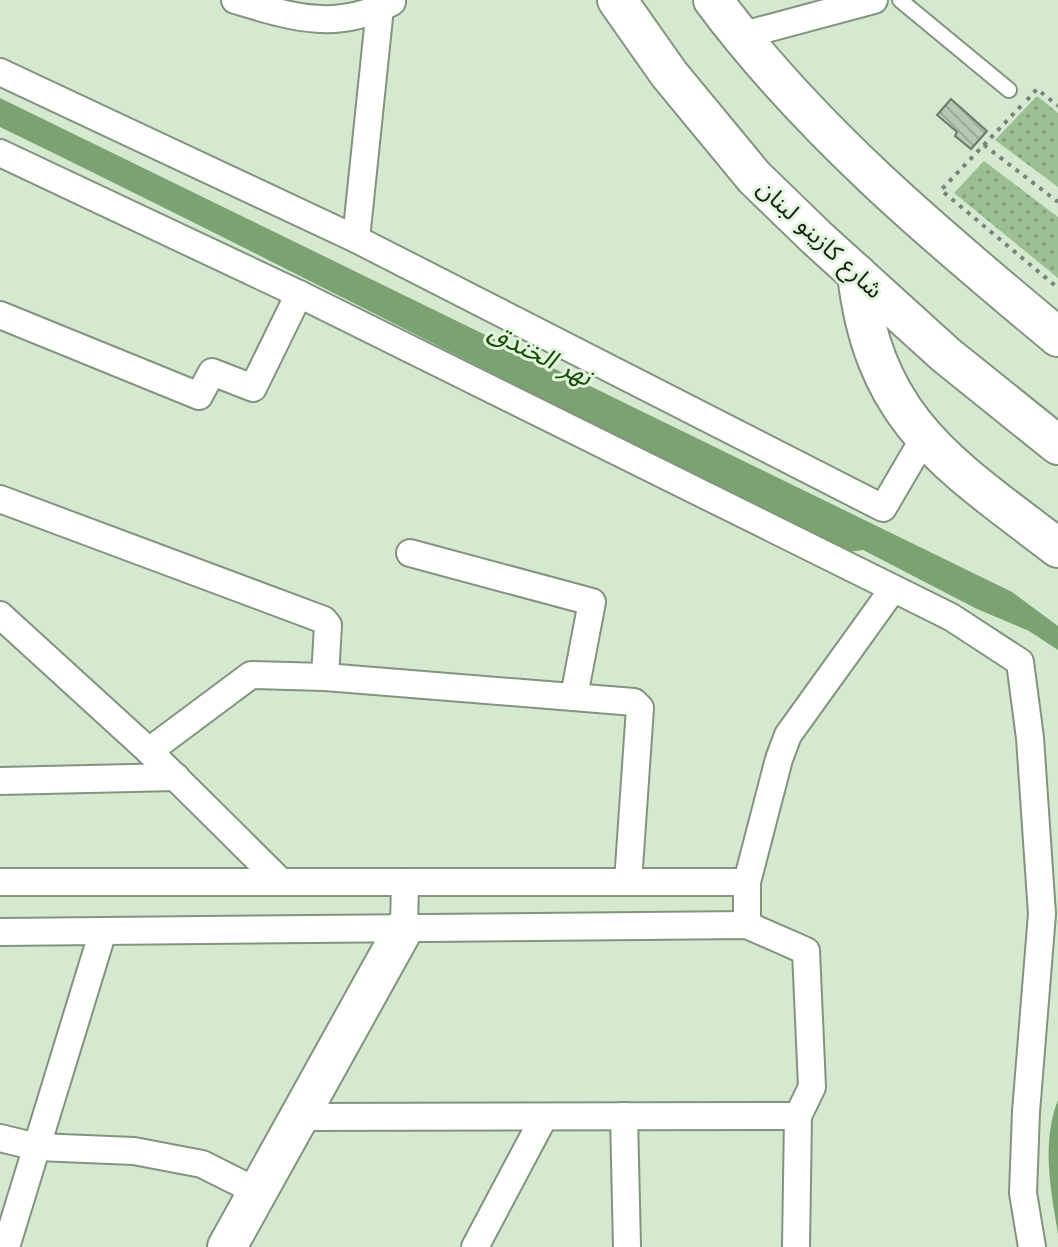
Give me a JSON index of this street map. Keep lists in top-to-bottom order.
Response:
{
  "streets": {
    "main road": ["شارع كازينو لبنان"]
  },
  "water": ["نهر الخندق"]
}
